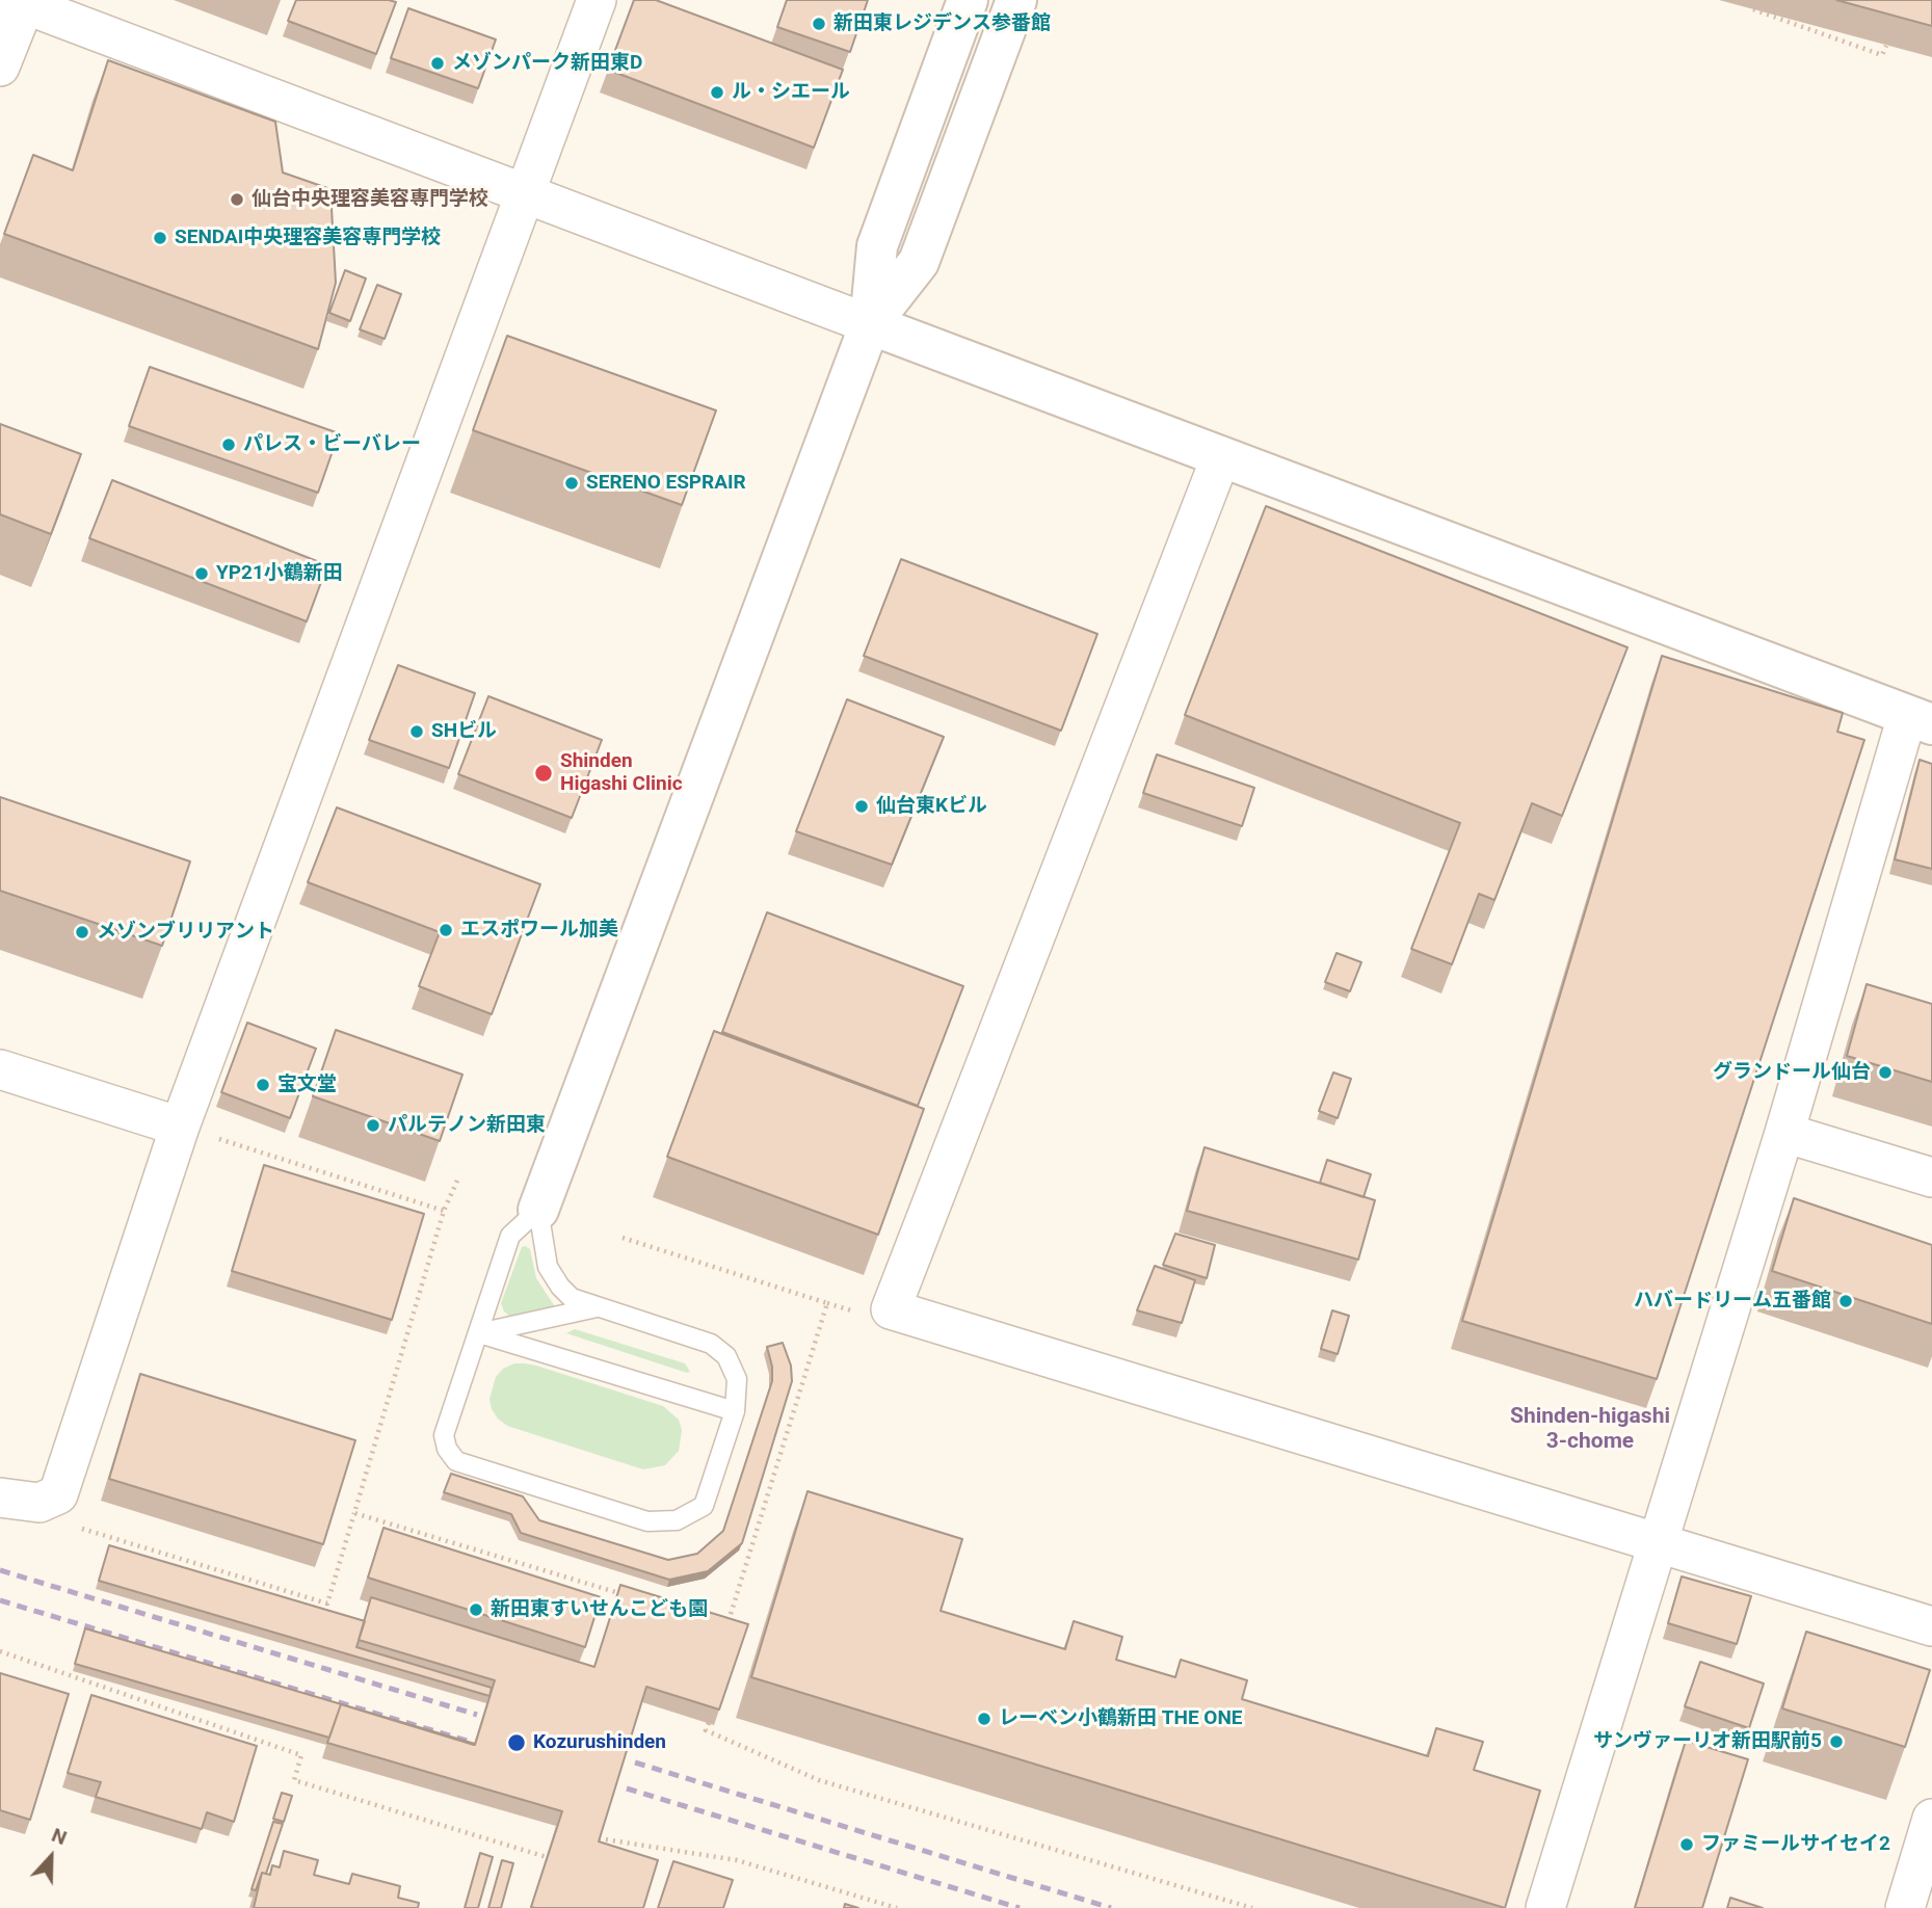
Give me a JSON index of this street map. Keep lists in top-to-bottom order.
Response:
{
  "districts": ["Shinden-higashi 3-chome"],
  "places": [
    "新田東レジデンス参番館",
    "メゾンパーク新田東D",
    "ル・シエール",
    "仙台中央理容美容専門学校",
    "SENDAI中央理容美容専門学校",
    "パレス・ビーバレー",
    "SERENO ESPRAIR",
    "YP21小鶴新田",
    "SHビル",
    "Shinden Higashi Clinic",
    "仙台東Kビル",
    "エスポワール加美",
    "メゾンブリリアント",
    "グランドール仙台",
    "宝文堂",
    "パルテノン新田東",
    "ハバードリーム五番館",
    "新田東すいせんこども園",
    "レーベン小鶴新田 THE ONE",
    "サンヴァーリオ新田駅前5",
    "Kozurushinden",
    "ファミールサイセイ2"
  ],
  "north": "top"
}
